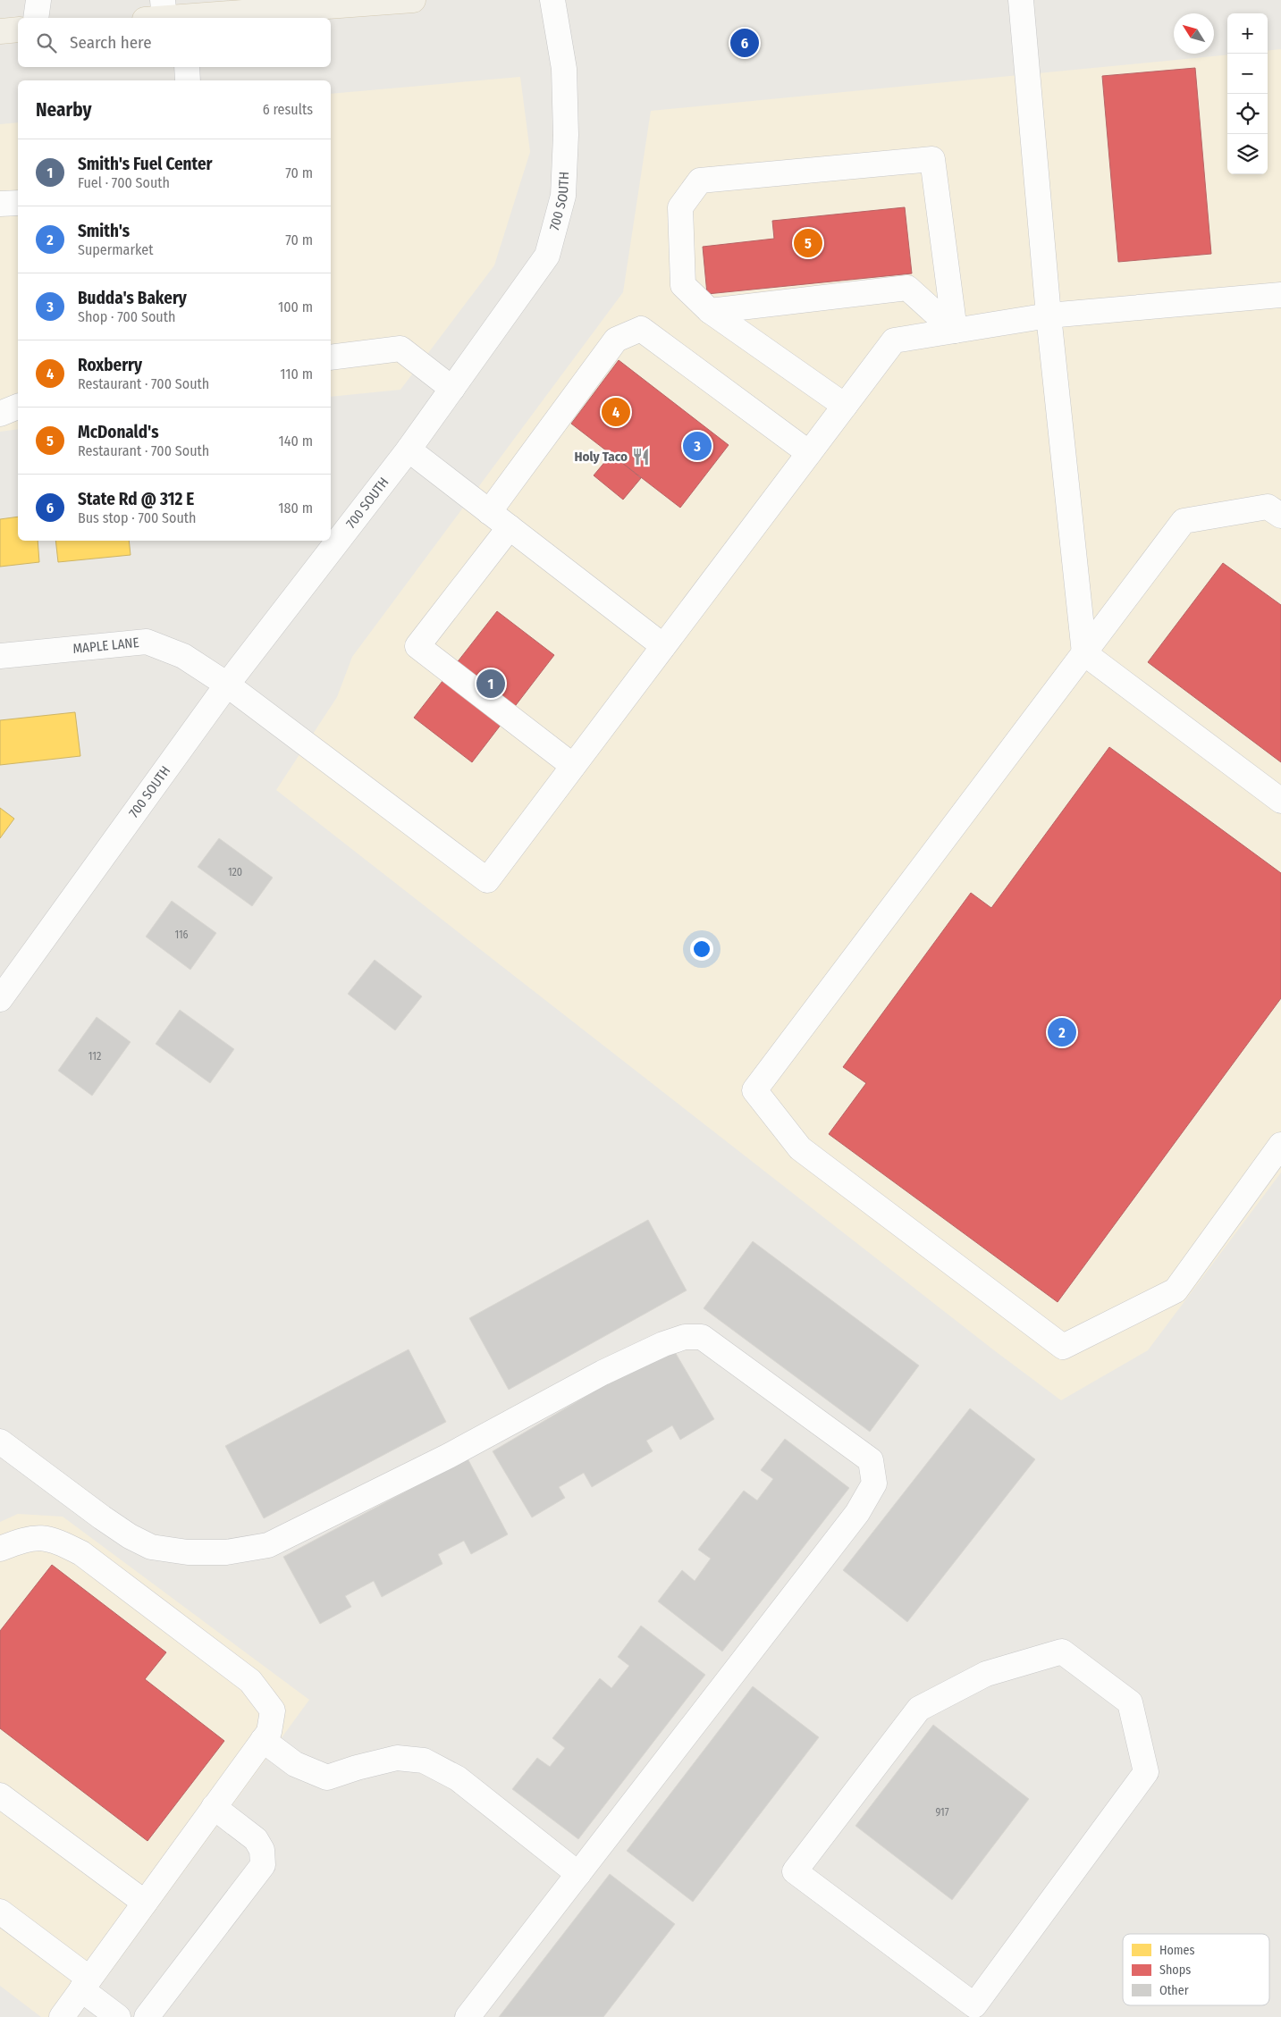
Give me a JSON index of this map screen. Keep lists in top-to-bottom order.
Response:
{
  "streets": {
    "street": ["700 SOUTH", "MAPLE LANE"]
  },
  "crossings": [
    ["700 SOUTH", "MAPLE LANE"]
  ],
  "places": {
    "restaurant": ["Holy Taco"]
  },
  "house_numbers": [
    "120",
    "116",
    "112",
    "917"
  ],
  "legend": ["Homes", "Shops", "Other"],
  "north": "top left",
  "page": {
    "map_buttons": ["+", "−"],
    "search": "Search here",
    "pins": [
      "6",
      "5",
      "4",
      "3",
      "1",
      "2"
    ],
    "heading": ["Nearby", "6 results"],
    "list": [
      {
        "mark": "1",
        "name": "Smith's Fuel Center",
        "note": "Fuel · 700 South",
        "value": "70 m"
      },
      {
        "mark": "2",
        "name": "Smith's",
        "note": "Supermarket",
        "value": "70 m"
      },
      {
        "mark": "3",
        "name": "Budda's Bakery",
        "note": "Shop · 700 South",
        "value": "100 m"
      },
      {
        "mark": "4",
        "name": "Roxberry",
        "note": "Restaurant · 700 South",
        "value": "110 m"
      },
      {
        "mark": "5",
        "name": "McDonald's",
        "note": "Restaurant · 700 South",
        "value": "140 m"
      },
      {
        "mark": "6",
        "name": "State Rd @ 312 E",
        "note": "Bus stop · 700 South",
        "value": "180 m"
      }
    ]
  }
}
